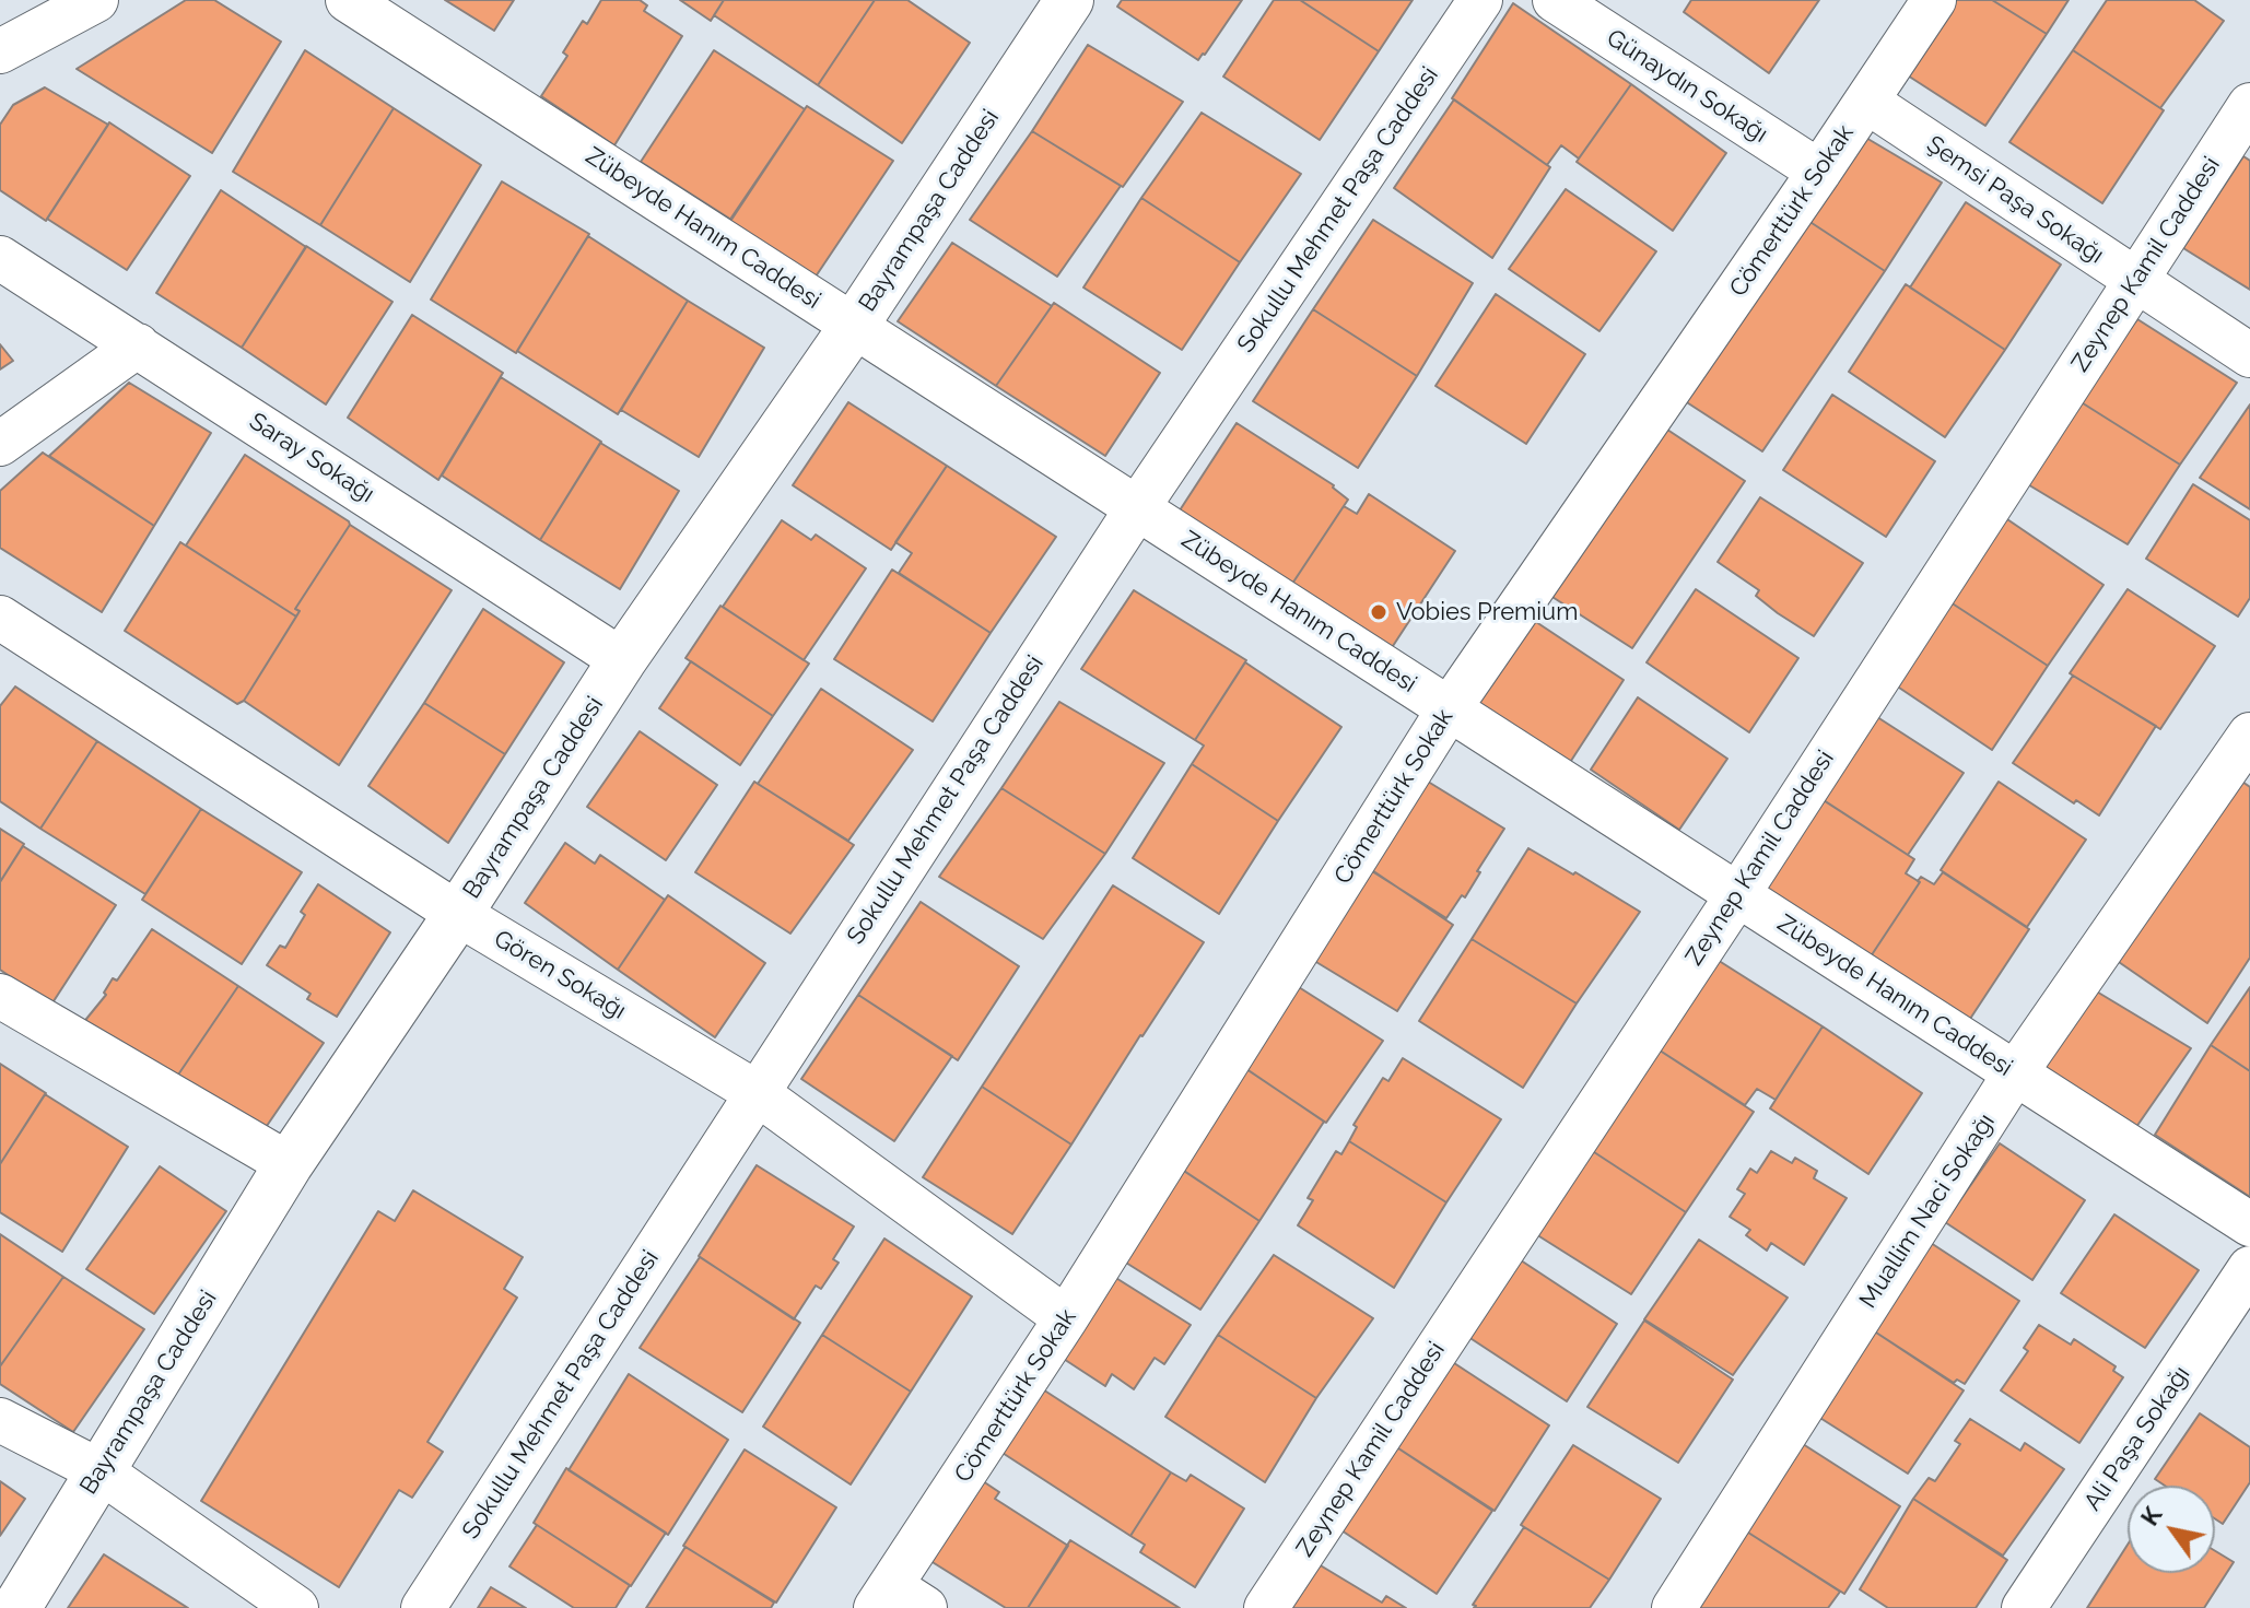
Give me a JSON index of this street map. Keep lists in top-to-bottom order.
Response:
{
  "streets": {
    "street": [
      "Günaydın Sokağı",
      "Şemsi Paşa Sokağı",
      "Sokullu Mehmet Paşa Caddesi",
      "Bayrampaşa Caddesi",
      "Cömerttürk Sokak",
      "Zübeyde Hanım Caddesi",
      "Zeynep Kamil Caddesi",
      "Saray Sokağı",
      "Gören Sokağı",
      "Muallim Naci Sokağı",
      "Ali Paşa Sokağı"
    ]
  },
  "crossings": [
    ["Günaydın Sokağı", "Cömerttürk Sokak"],
    ["Şemsi Paşa Sokağı", "Cömerttürk Sokak"],
    ["Şemsi Paşa Sokağı", "Zeynep Kamil Caddesi"],
    ["Sokullu Mehmet Paşa Caddesi", "Zübeyde Hanım Caddesi"],
    ["Sokullu Mehmet Paşa Caddesi", "Gören Sokağı"],
    ["Bayrampaşa Caddesi", "Zübeyde Hanım Caddesi"],
    ["Bayrampaşa Caddesi", "Saray Sokağı"],
    ["Bayrampaşa Caddesi", "Gören Sokağı"],
    ["Cömerttürk Sokak", "Zübeyde Hanım Caddesi"],
    ["Cömerttürk Sokak", "Gören Sokağı"],
    ["Zübeyde Hanım Caddesi", "Zeynep Kamil Caddesi"],
    ["Zübeyde Hanım Caddesi", "Muallim Naci Sokağı"]
  ],
  "places": ["Vobies Premium"],
  "north": "top left"
}
